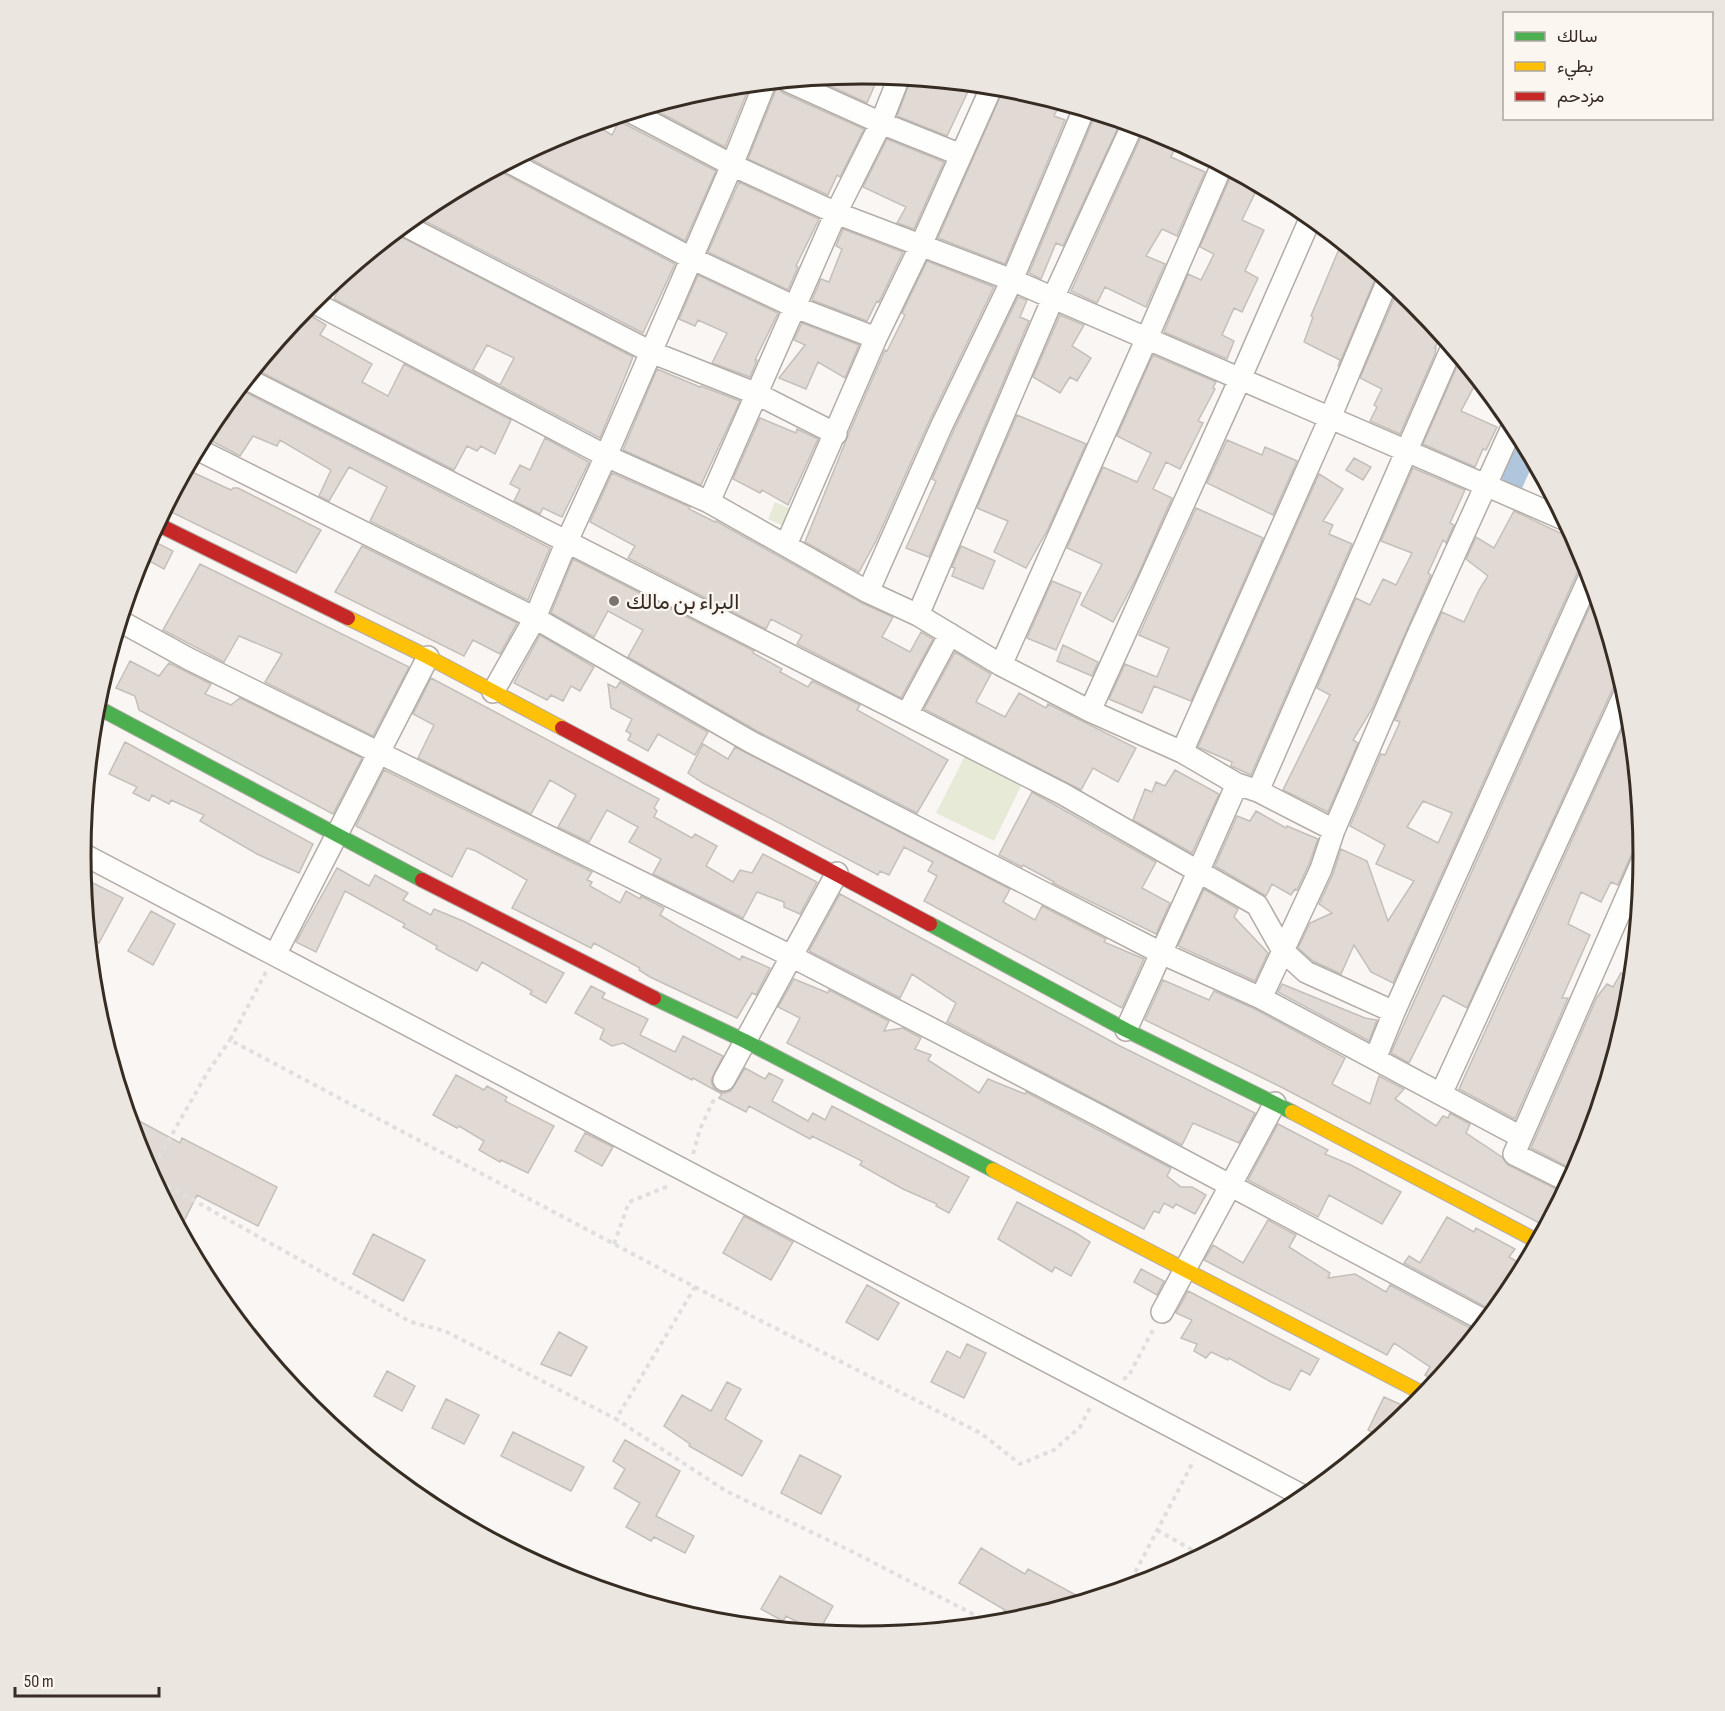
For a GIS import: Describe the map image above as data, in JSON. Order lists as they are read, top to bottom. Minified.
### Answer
{"places":["البراء بن مالك"],"legend":["سالك","بطيء","مزدحم"],"scale_bar":"50 m"}
